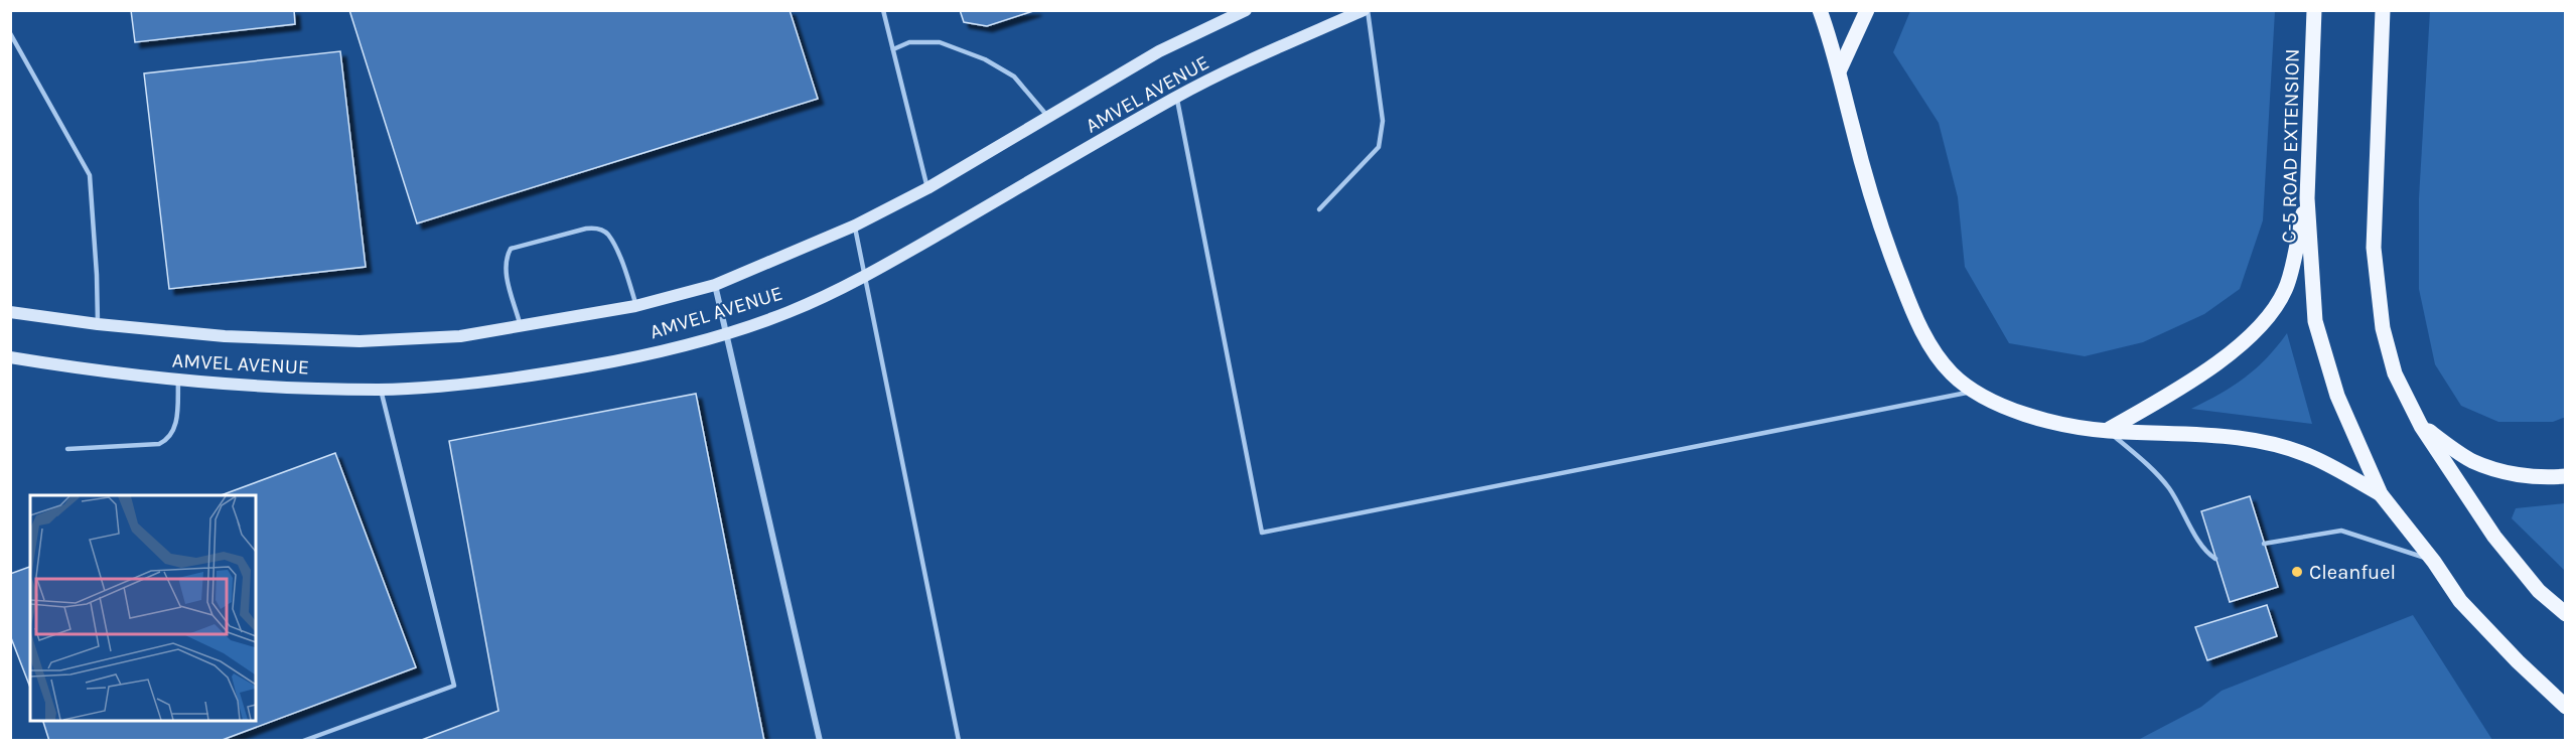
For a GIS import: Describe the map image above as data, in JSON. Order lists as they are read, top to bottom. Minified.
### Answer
{"streets":{"main road":["AMVEL AVENUE","C-5 ROAD EXTENSION"]},"places":["Cleanfuel"]}
